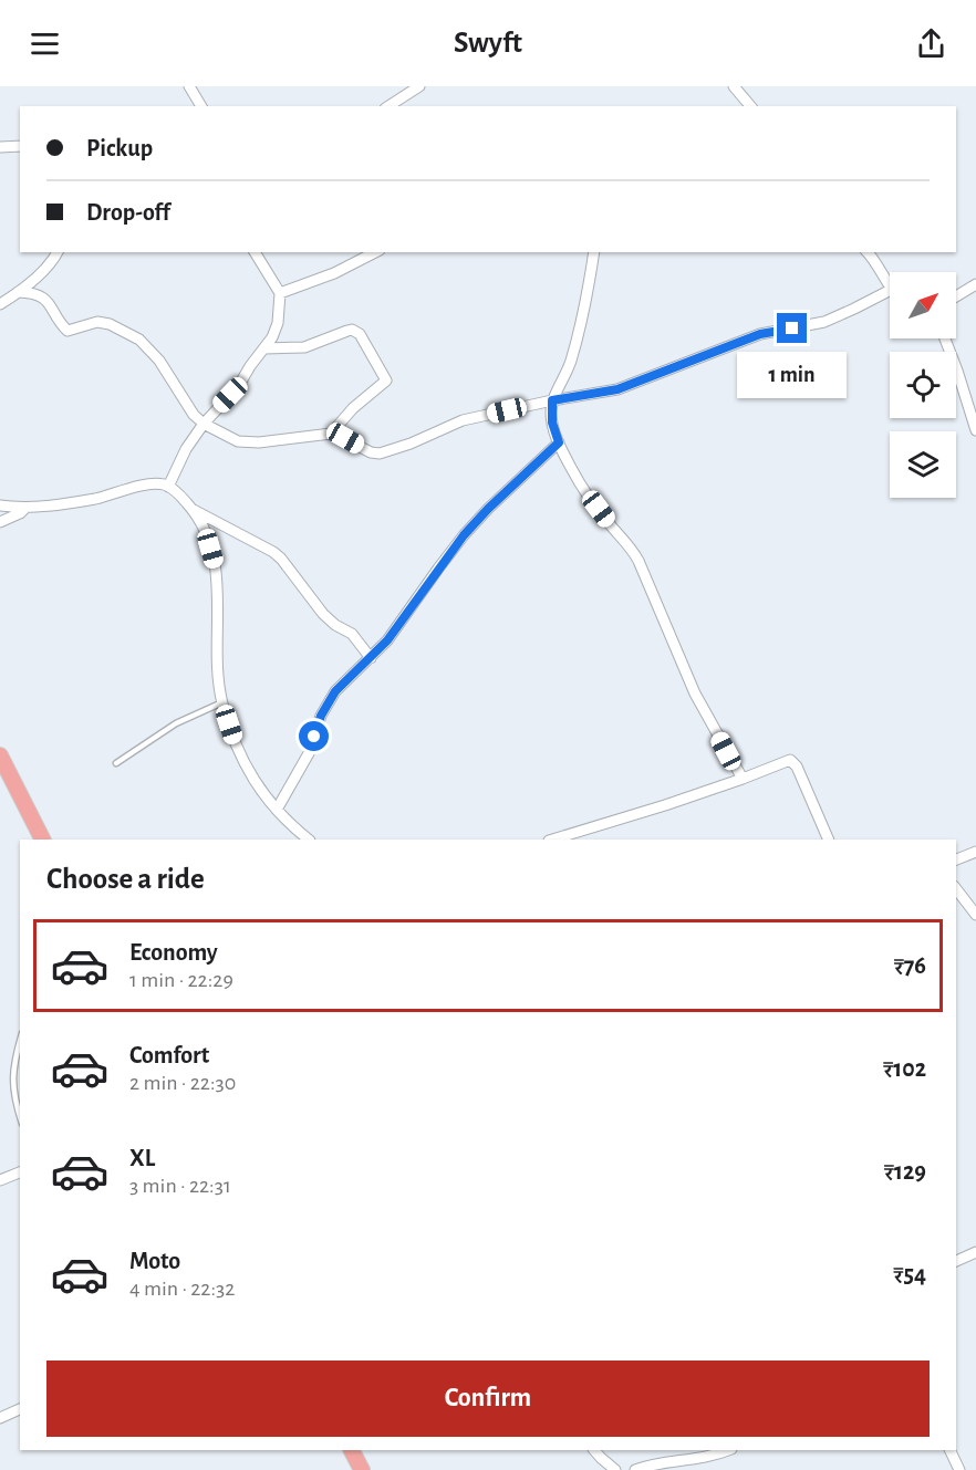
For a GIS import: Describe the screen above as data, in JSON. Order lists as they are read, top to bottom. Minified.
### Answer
{"north":"top right","page":{"header":"Swyft","banner":["Pickup","Drop-off"],"bubble":"1 min","heading":"Choose a ride","list":[{"name":"Economy","note":"1 min · 22:29","value":"₹76"},{"name":"Comfort","note":"2 min · 22:30","value":"₹102"},{"name":"XL","note":"3 min · 22:31","value":"₹129"},{"name":"Moto","note":"4 min · 22:32","value":"₹54"}],"buttons":"Confirm"}}
